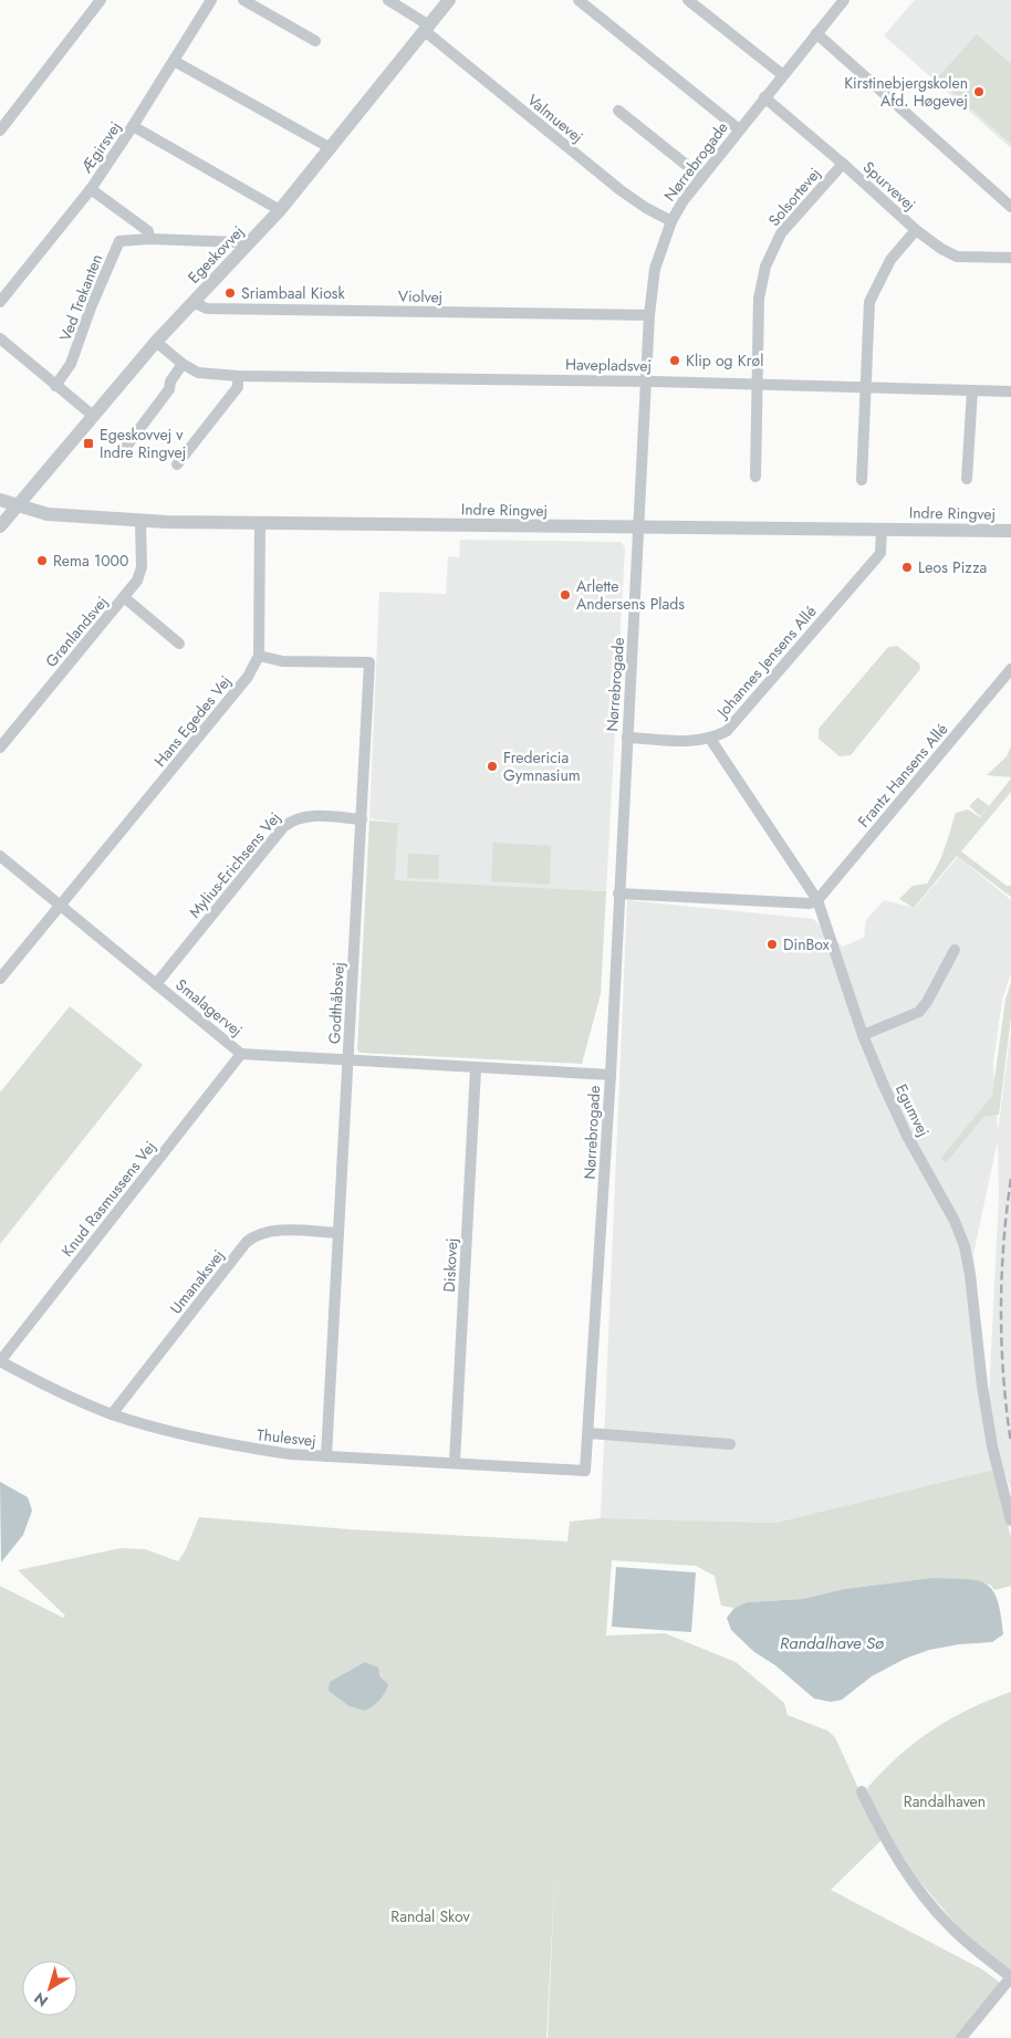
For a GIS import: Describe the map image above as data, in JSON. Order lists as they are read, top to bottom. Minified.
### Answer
{"streets":{"street":["Valmuevej","Ægirsvej","Nørrebrogade","Spurvevej","Solsortevej","Egeskovvej","Violvej","Ved Trekanten","Havepladsvej","Indre Ringvej","Grønlandsvej","Johannes Jensens Allé","Hans Egedes Vej","Frantz Hansens Allé","Mylius-Erichsens Vej","Godthåbsvej","Smalagervej","Egumvej","Knud Rasmussens Vej","Diskovej","Umanaksvej","Thulesvej"]},"crossings":[["Valmuevej","Nørrebrogade"],["Valmuevej","Egeskovvej"],["Nørrebrogade","Spurvevej"],["Nørrebrogade","Violvej"],["Nørrebrogade","Havepladsvej"],["Nørrebrogade","Indre Ringvej"],["Nørrebrogade","Johannes Jensens Allé"],["Nørrebrogade","Smalagervej"],["Nørrebrogade","Thulesvej"],["Spurvevej","Solsortevej"],["Solsortevej","Havepladsvej"],["Egeskovvej","Violvej"],["Egeskovvej","Ved Trekanten"],["Egeskovvej","Havepladsvej"],["Egeskovvej","Indre Ringvej"],["Indre Ringvej","Grønlandsvej"],["Indre Ringvej","Johannes Jensens Allé"],["Indre Ringvej","Hans Egedes Vej"],["Johannes Jensens Allé","Egumvej"],["Hans Egedes Vej","Godthåbsvej"],["Hans Egedes Vej","Smalagervej"],["Frantz Hansens Allé","Egumvej"],["Mylius-Erichsens Vej","Godthåbsvej"],["Mylius-Erichsens Vej","Smalagervej"],["Godthåbsvej","Smalagervej"],["Godthåbsvej","Umanaksvej"],["Godthåbsvej","Thulesvej"],["Smalagervej","Knud Rasmussens Vej"],["Smalagervej","Diskovej"],["Knud Rasmussens Vej","Thulesvej"],["Diskovej","Thulesvej"],["Umanaksvej","Thulesvej"]],"water":["Randalhave Sø"],"parks":["Randalhaven","Randal Skov"],"places":{"other":["Kirstinebjergskolen Afd. Høgevej","Sriambaal Kiosk","Klip og Krøl","Rema 1000","Leos Pizza","Arlette Andersens Plads","Fredericia Gymnasium","DinBox"],"transit":["Egeskovvej v Indre Ringvej"]},"north":"bottom left"}
